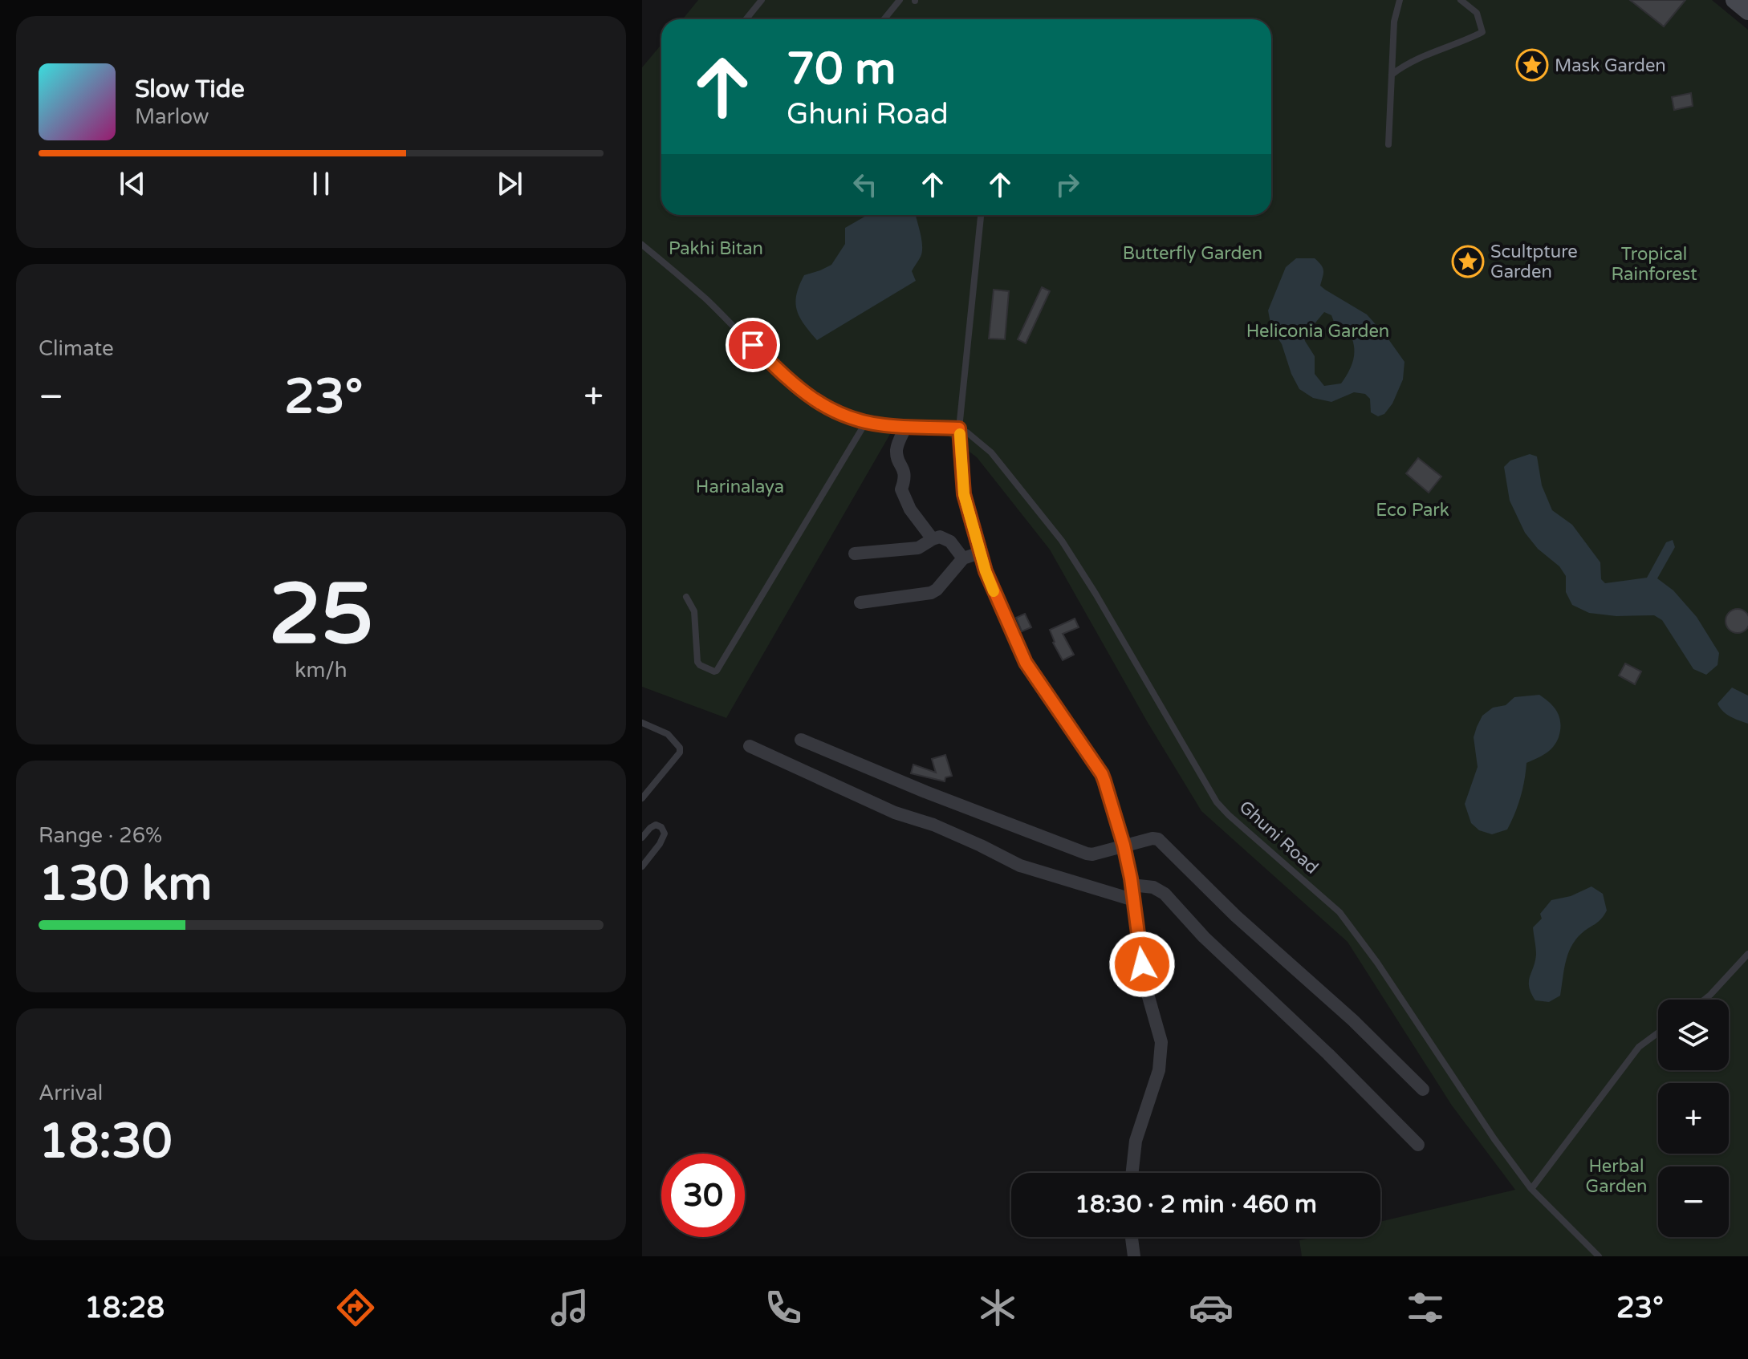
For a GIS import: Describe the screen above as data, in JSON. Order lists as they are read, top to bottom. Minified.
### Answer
{"streets":{"lane":["Ghuni Road"]},"parks":["Pakhi Bitan","Butterfly Garden","Tropical Rainforest","Heliconia Garden","Harinalaya","Eco Park","Herbal Garden"],"places":{"place":["Mask Garden","Scultpture Garden"]},"page":{"turn":["70 m","Ghuni Road"],"song":["Slow Tide","Marlow"],"tile":["Climate",["25","km/h"],["Range · 26%","130 km"],["Arrival","18:30"]],"heat":["−","23°","+"],"map_buttons":["+","−"],"limit":"30","trip":"18:30 · 2 min · 460 m","tabs":["18:28","23°"]}}
